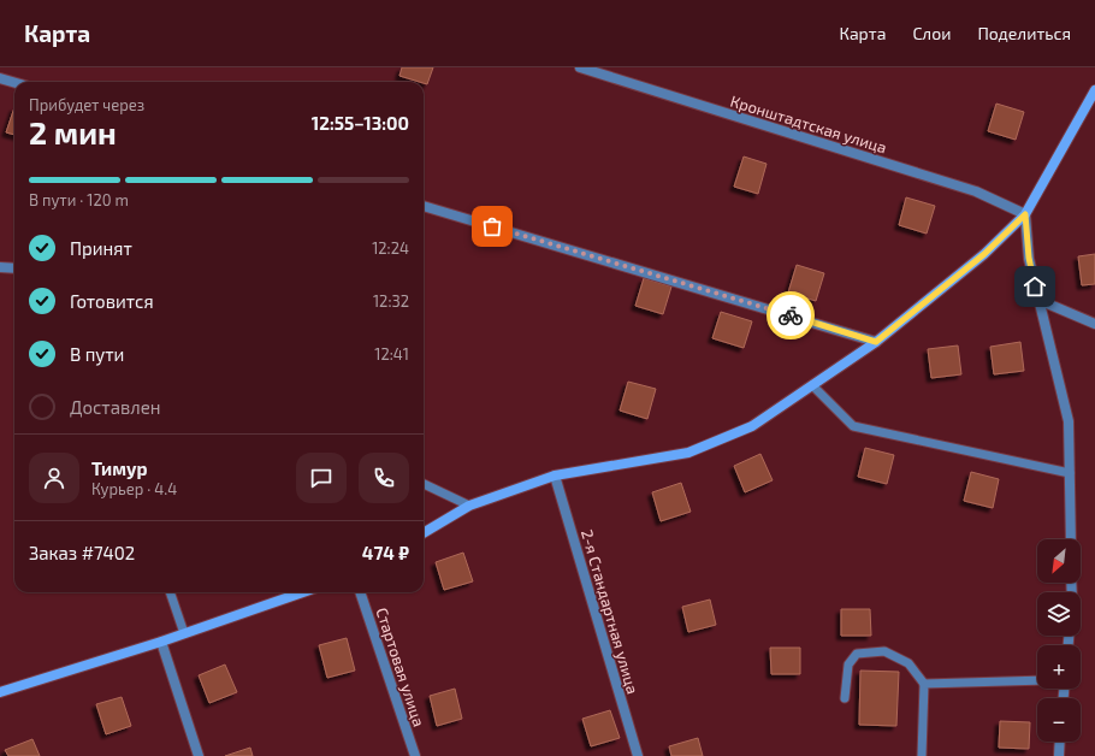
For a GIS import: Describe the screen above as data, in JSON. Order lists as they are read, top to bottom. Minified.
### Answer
{"streets":{"street":["Кронштадтская улица","2-я Стандартная улица","Стартовая улица"]},"north":"bottom left","page":{"header":"Карта","nav":["Карта","Слои","Поделиться"],"heading":["2 мин","Прибудет через","12:55–13:00"],"panel":["Тимур","Курьер · 4.4","Заказ #7402","474 ₽"],"bar":"В пути · 120 m","list":[["Принят","12:24"],["Готовится","12:32"],["В пути","12:41"],"Доставлен"],"map_buttons":["+","−"]}}
